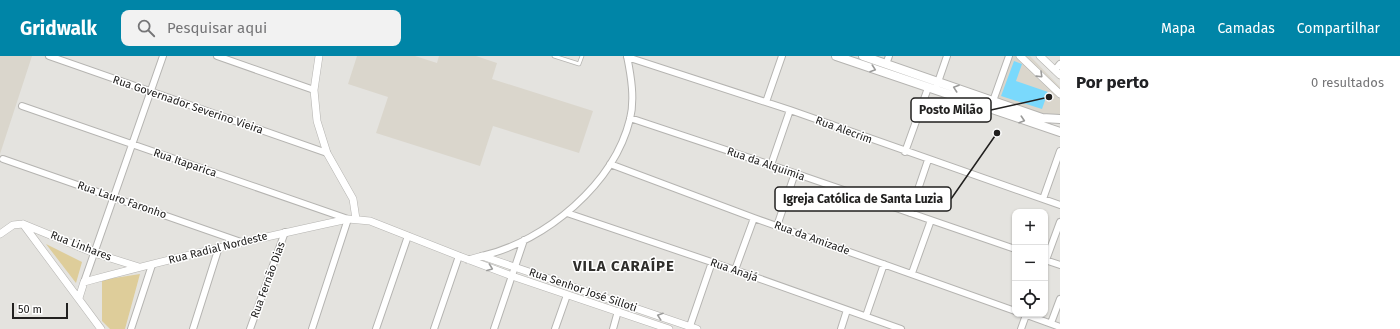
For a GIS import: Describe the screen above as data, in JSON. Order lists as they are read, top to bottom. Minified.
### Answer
{"streets":{"street":["Rua Governador Severino Vieira","Rua Alecrim","Rua Itaparica","Rua da Alquimia","Rua Lauro Faronho","Rua da Amizade","Rua Linhares","Rua Radial Nordeste","Rua Anajá","Rua Fernão Dias","Rua Senhor José Silloti"]},"crossings":[["Rua Itaparica","Rua Radial Nordeste"],["Rua Lauro Faronho","Rua Radial Nordeste"],["Rua Linhares","Rua Radial Nordeste"],["Rua Radial Nordeste","Rua Fernão Dias"],["Rua Radial Nordeste","Rua Senhor José Silloti"]],"districts":["VILA CARAÍPE"],"places":["Posto Milão","Igreja Católica de Santa Luzia"],"scale_bar":"50 m","page":{"header":"Gridwalk","search":"Pesquisar aqui","nav":["Mapa","Camadas","Compartilhar"],"heading":["Por perto","0 resultados"],"map_buttons":["+","−"],"scale":"50 m"}}
